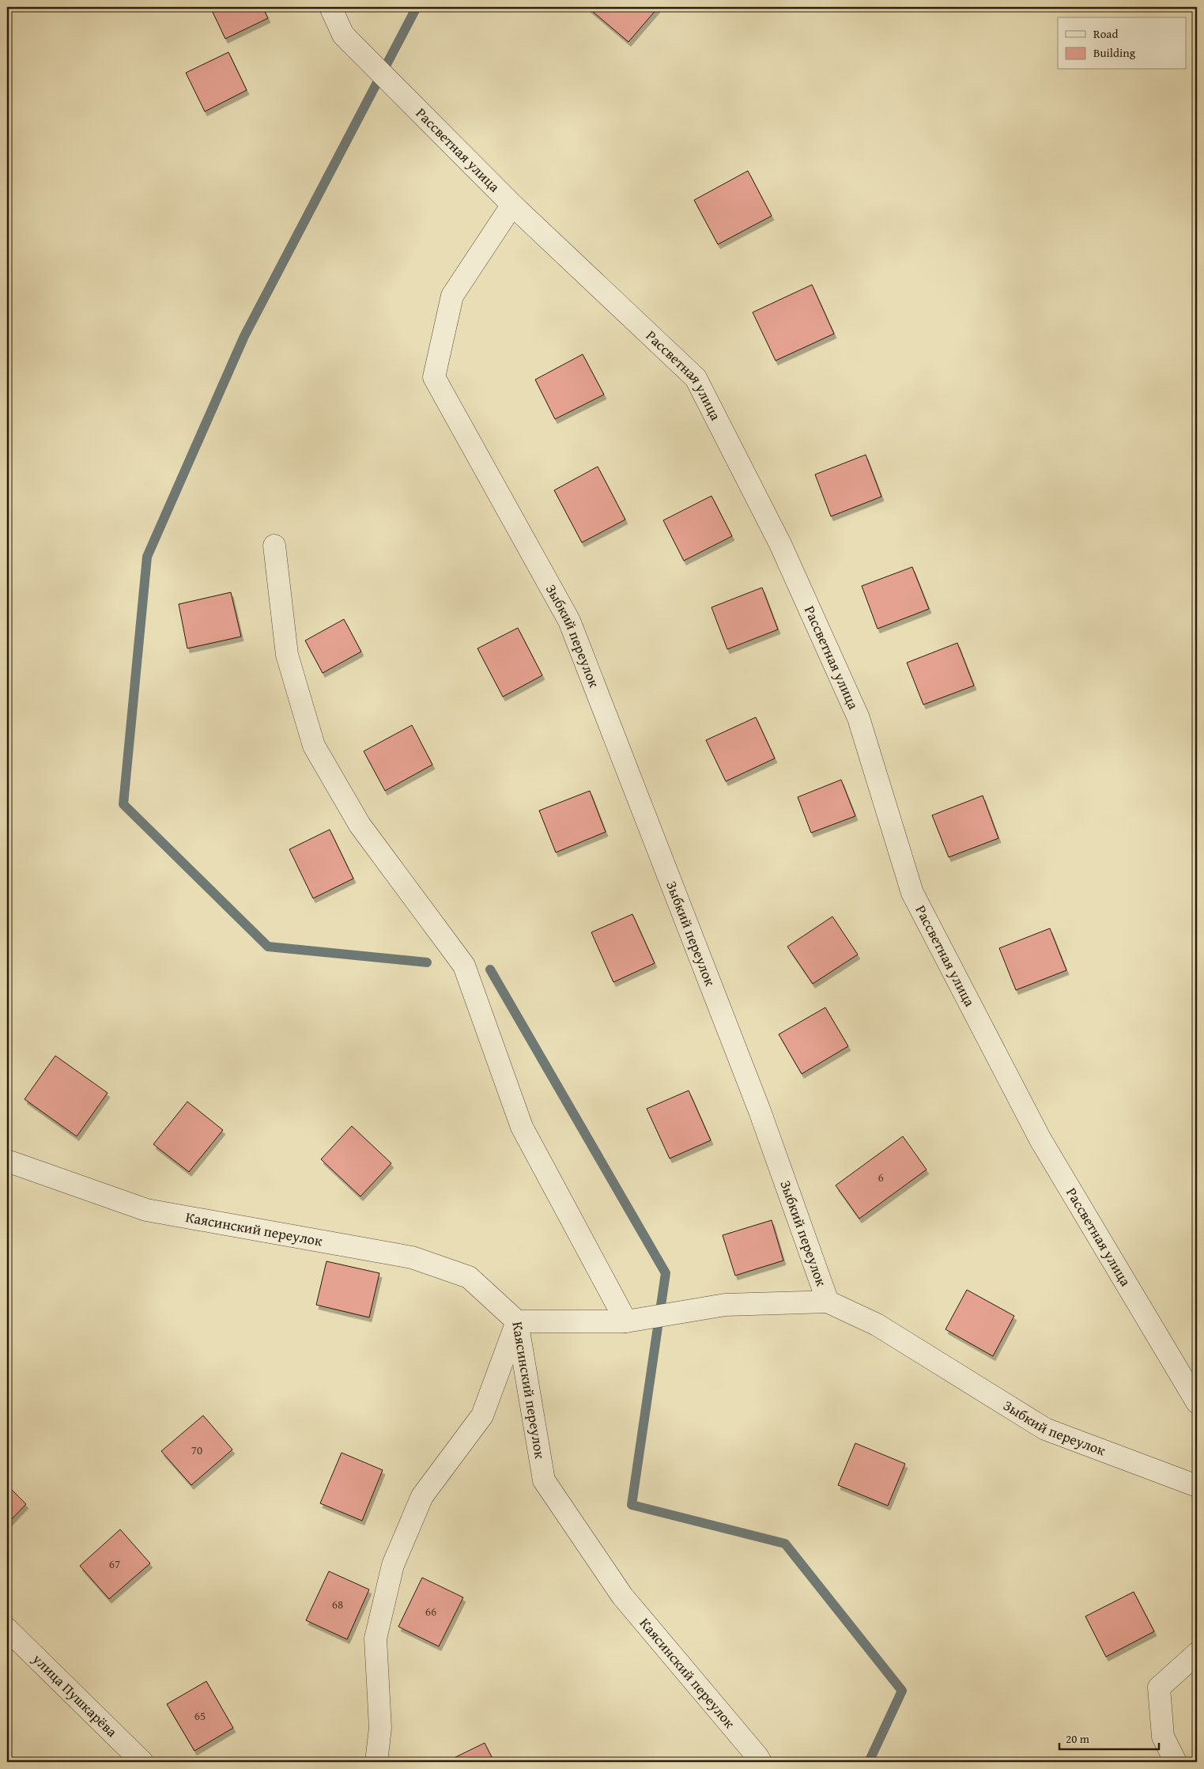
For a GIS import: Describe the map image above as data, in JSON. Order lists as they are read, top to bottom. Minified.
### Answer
{"streets":{"street":["Рассветная улица","Зыбкий переулок","Каясинский переулок","улица Пушкарёва"]},"crossings":[["Рассветная улица","Зыбкий переулок"]],"house_numbers":["6","70","67","68","66","65"],"legend":["Road","Building"],"scale_bar":"20 m"}
